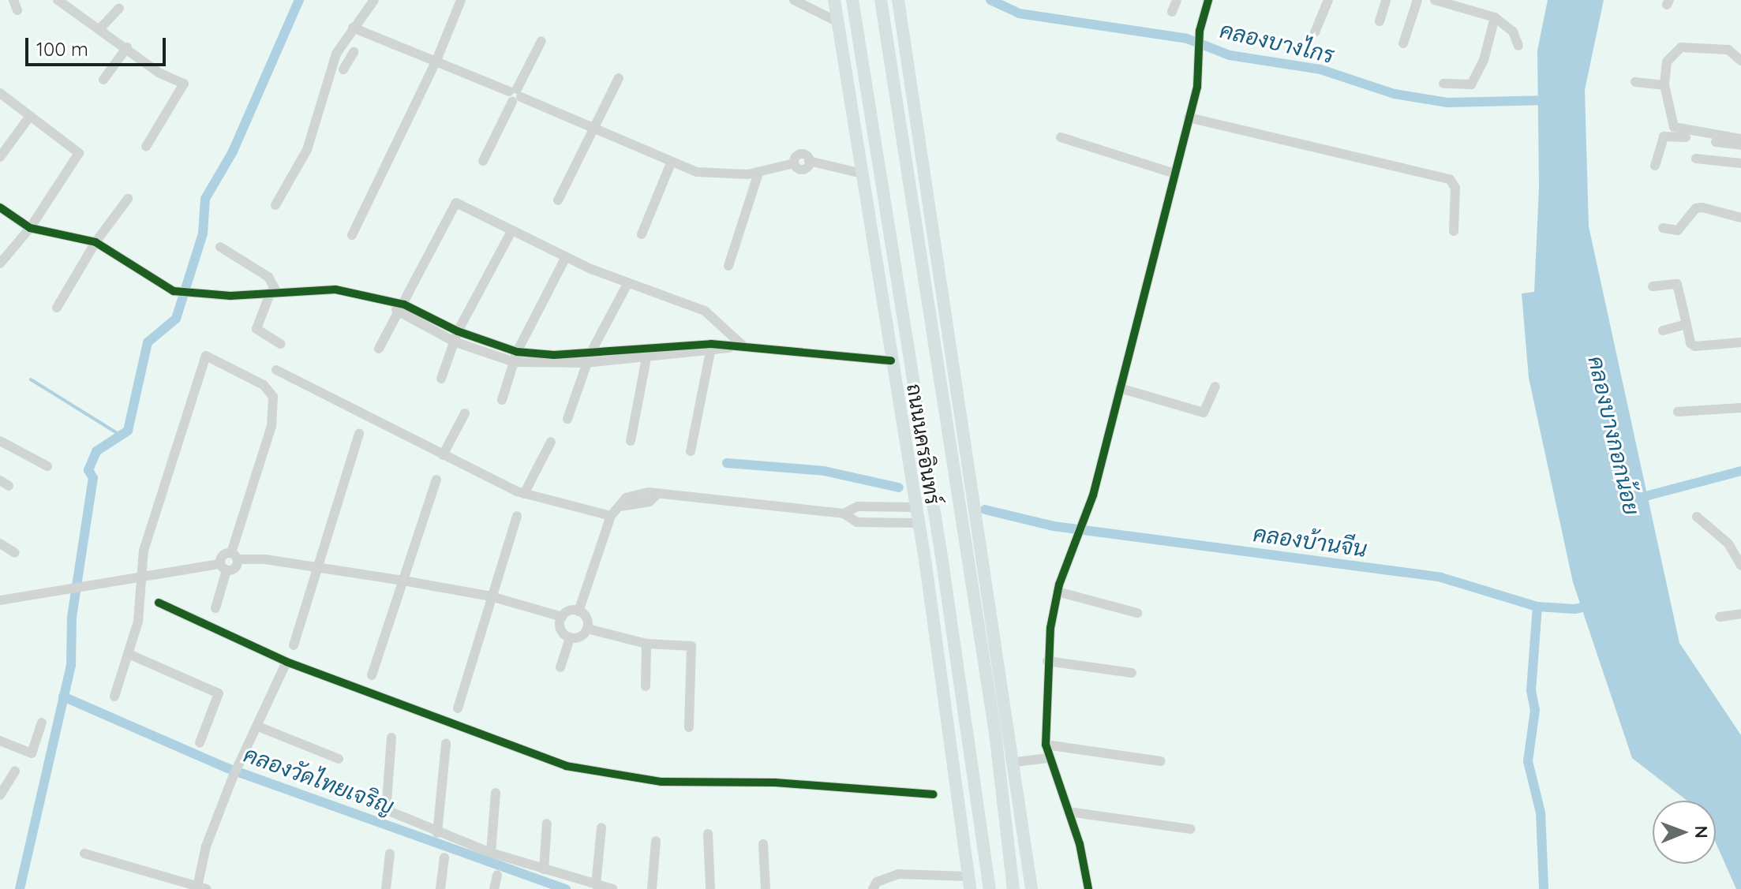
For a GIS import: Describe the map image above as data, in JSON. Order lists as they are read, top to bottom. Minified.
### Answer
{"streets":{"main road":["ถนนนครอินทร์"]},"water":["คลองบางไกร","คลองบางกอกน้อย","คลองบ้านจีน","คลองวัดไทยเจริญ"],"scale_bar":"100 m","north":"right"}
